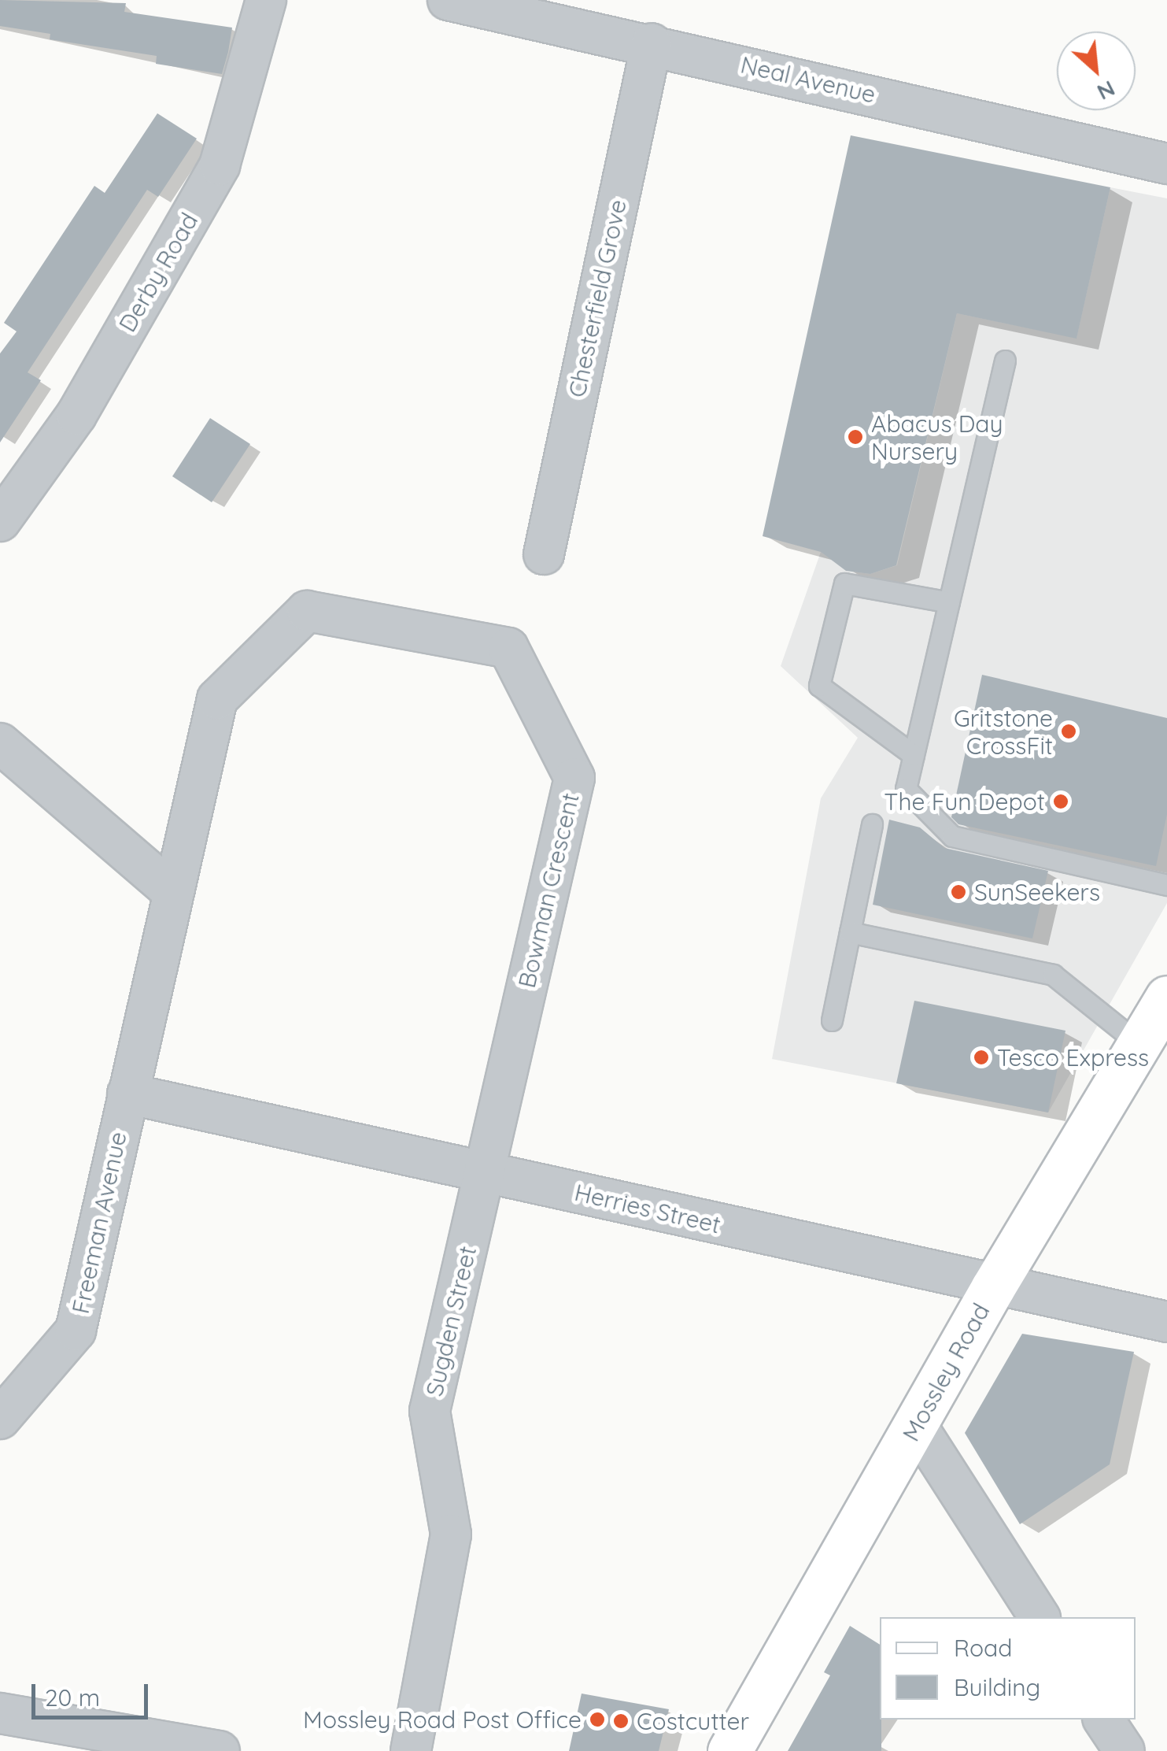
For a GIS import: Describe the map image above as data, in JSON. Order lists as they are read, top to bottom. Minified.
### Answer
{"streets":{"main road":["Mossley Road"],"street":["Neal Avenue","Derby Road","Chesterfield Grove","Bowman Crescent","Herries Street","Freeman Avenue","Sugden Street"]},"crossings":[["Neal Avenue","Chesterfield Grove"],["Bowman Crescent","Herries Street"],["Bowman Crescent","Freeman Avenue"],["Bowman Crescent","Sugden Street"],["Herries Street","Freeman Avenue"],["Herries Street","Sugden Street"],["Herries Street","Mossley Road"]],"places":["Abacus Day Nursery","Gritstone CrossFit","The Fun Depot","SunSeekers","Tesco Express","Mossley Road Post Office","Costcutter"],"legend":["Road","Building"],"scale_bar":"20 m","north":"bottom right"}
